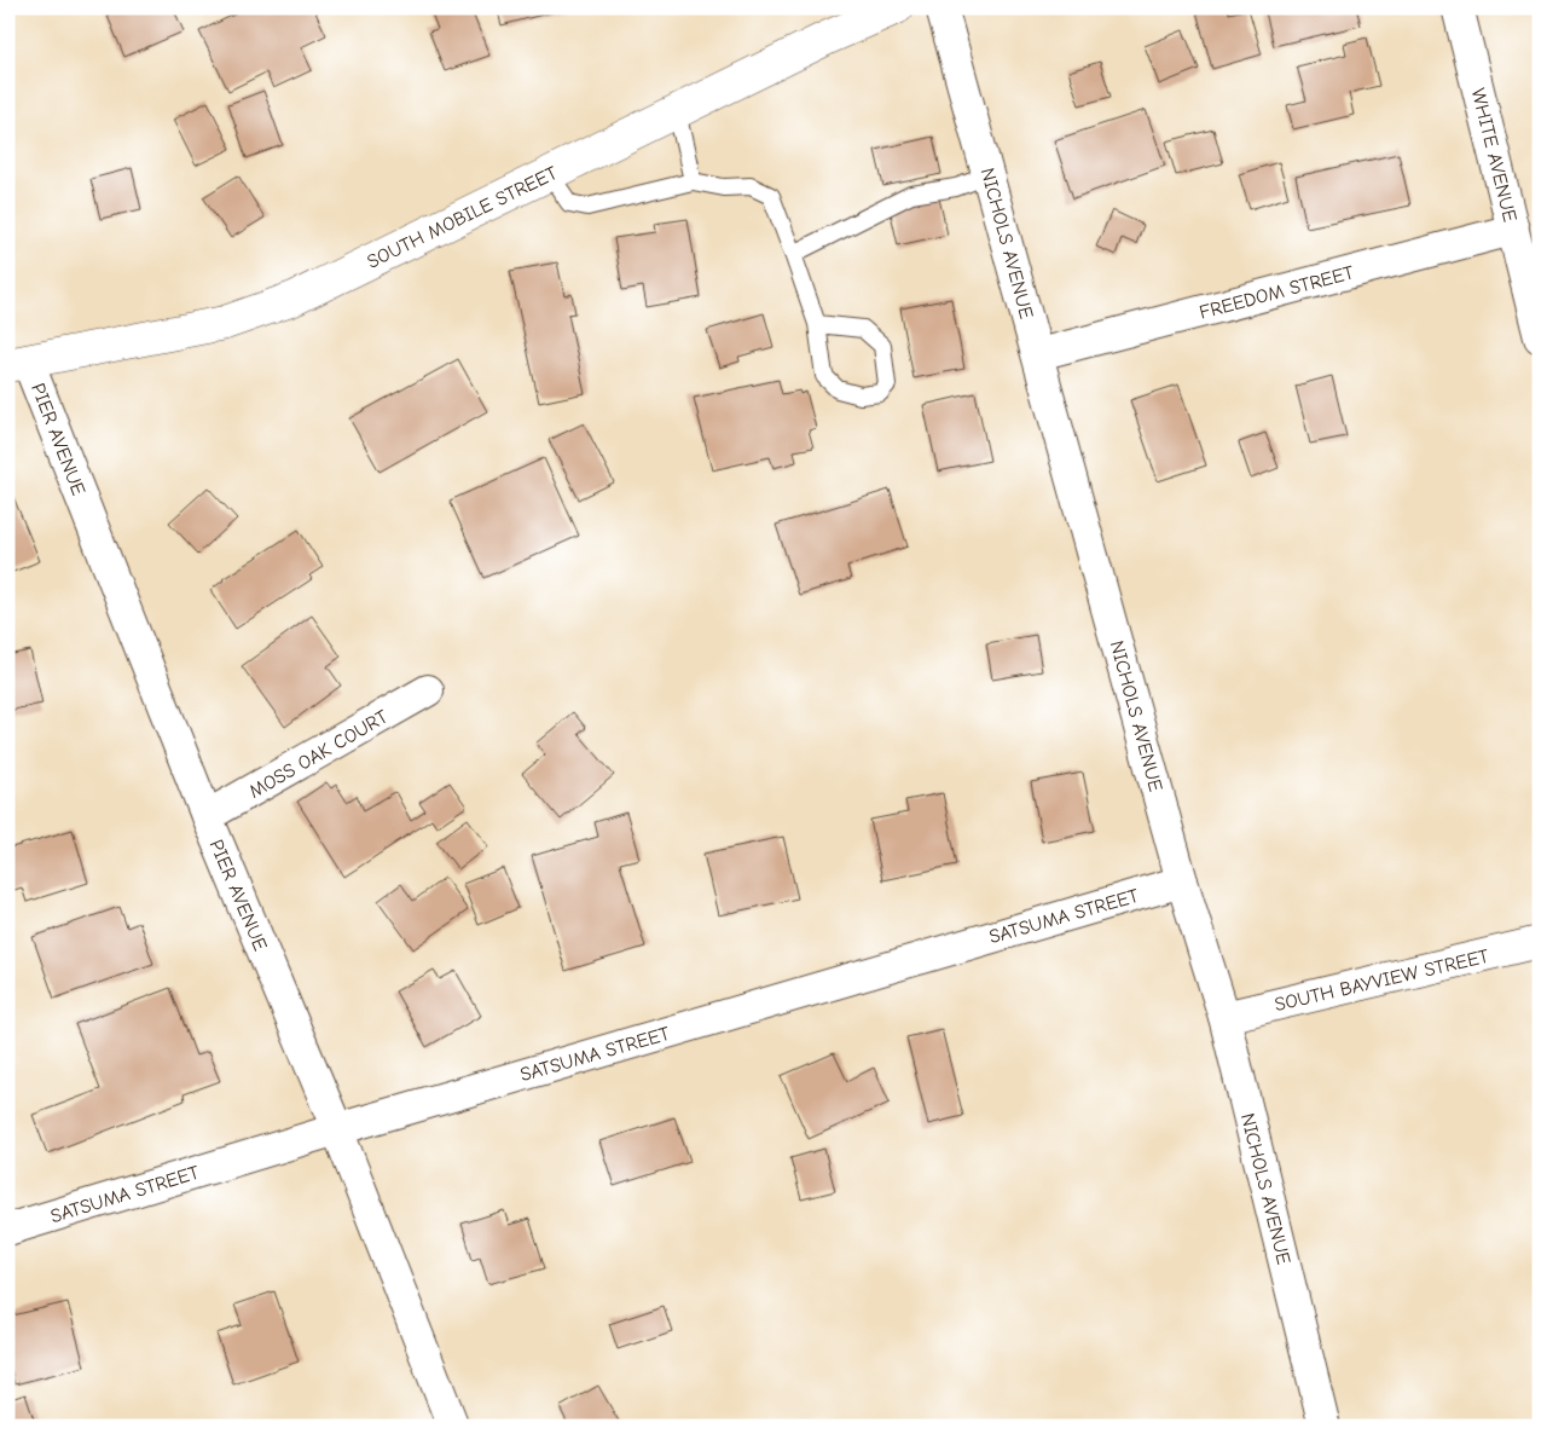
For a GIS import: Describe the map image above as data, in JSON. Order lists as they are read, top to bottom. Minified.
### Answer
{"streets":{"main road":["SOUTH MOBILE STREET"],"street":["WHITE AVENUE","NICHOLS AVENUE","FREEDOM STREET","PIER AVENUE","MOSS OAK COURT","SATSUMA STREET","SOUTH BAYVIEW STREET"]},"crossings":[["WHITE AVENUE","FREEDOM STREET"],["SOUTH MOBILE STREET","PIER AVENUE"],["NICHOLS AVENUE","FREEDOM STREET"],["NICHOLS AVENUE","SATSUMA STREET"],["NICHOLS AVENUE","SOUTH BAYVIEW STREET"],["PIER AVENUE","MOSS OAK COURT"],["PIER AVENUE","SATSUMA STREET"]]}
